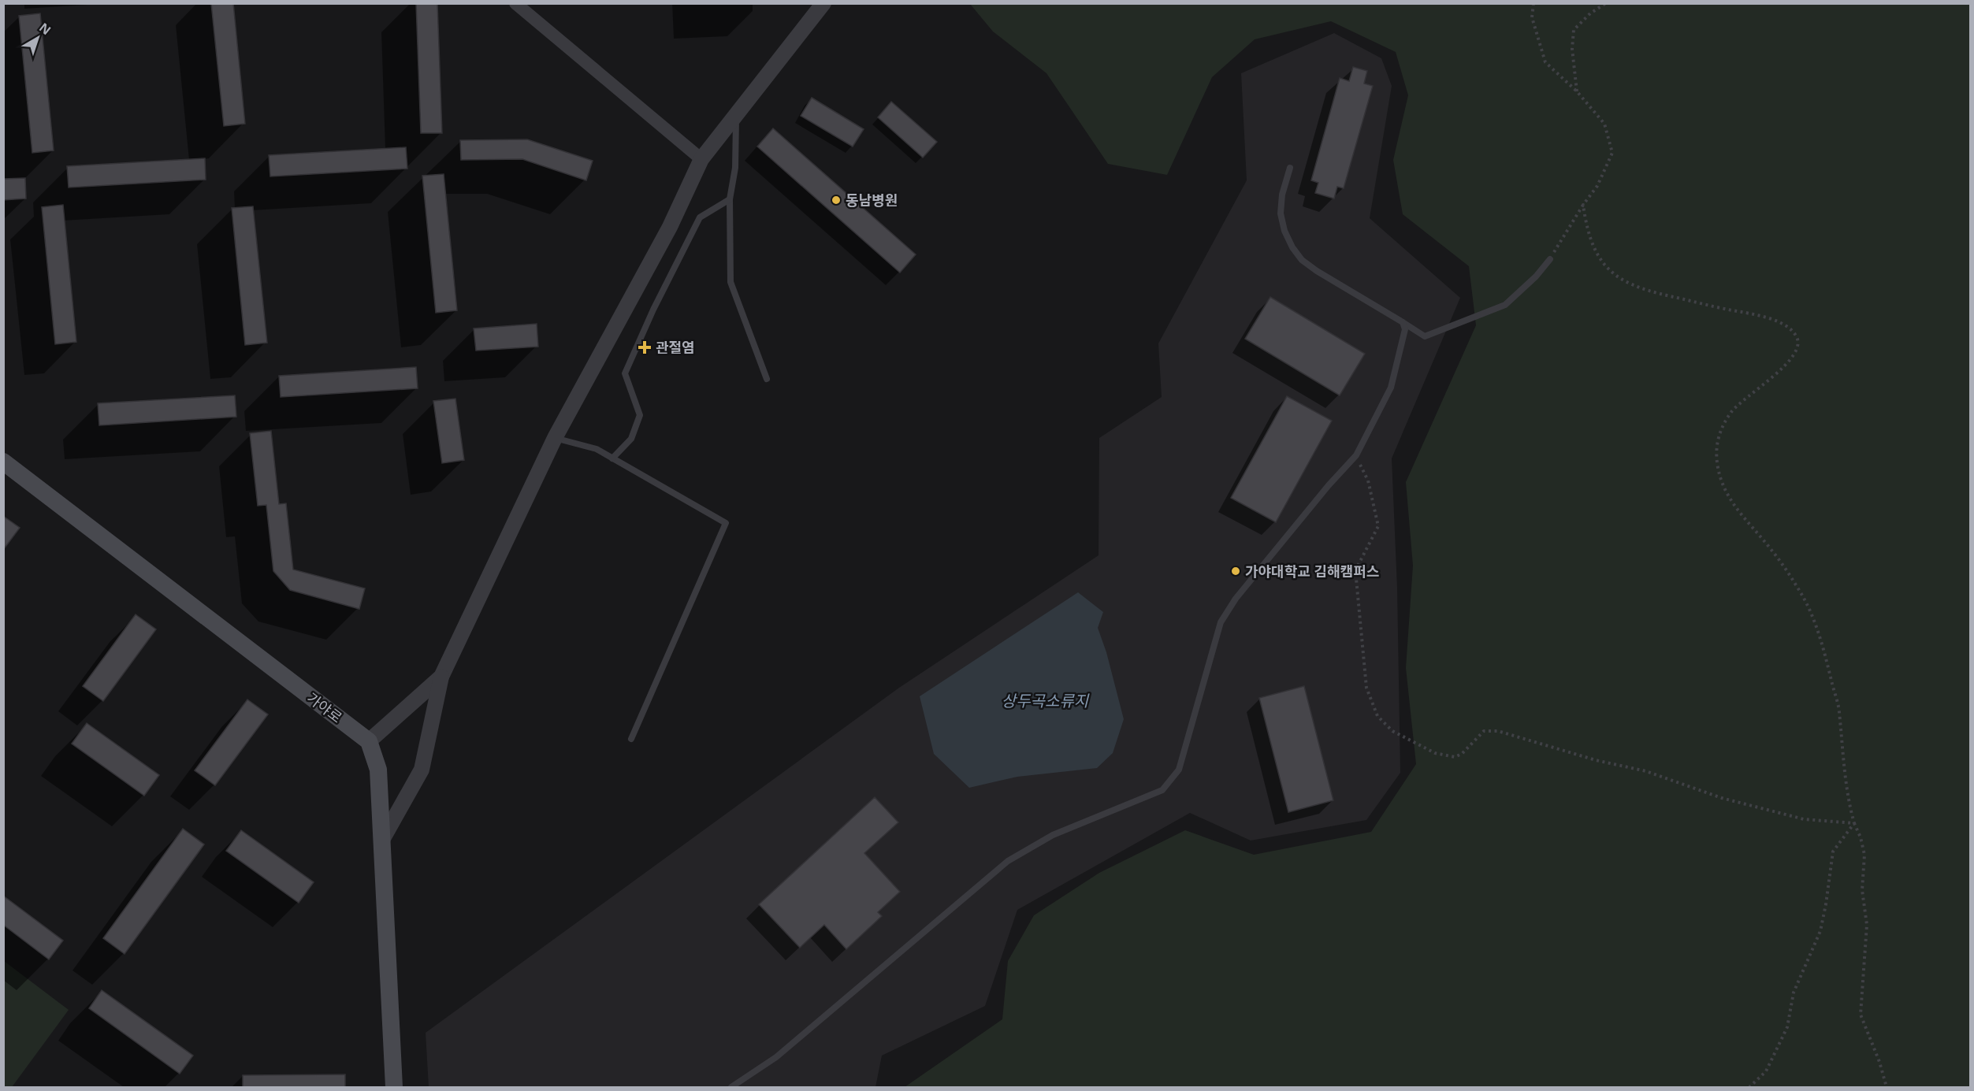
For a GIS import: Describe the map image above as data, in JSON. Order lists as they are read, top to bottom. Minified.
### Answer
{"streets":{"main road":["가야로"]},"water":["상두곡소류지"],"places":{"other":["동남병원","가야대학교 김해캠퍼스"],"health":["관절염"]},"north":"top right"}
